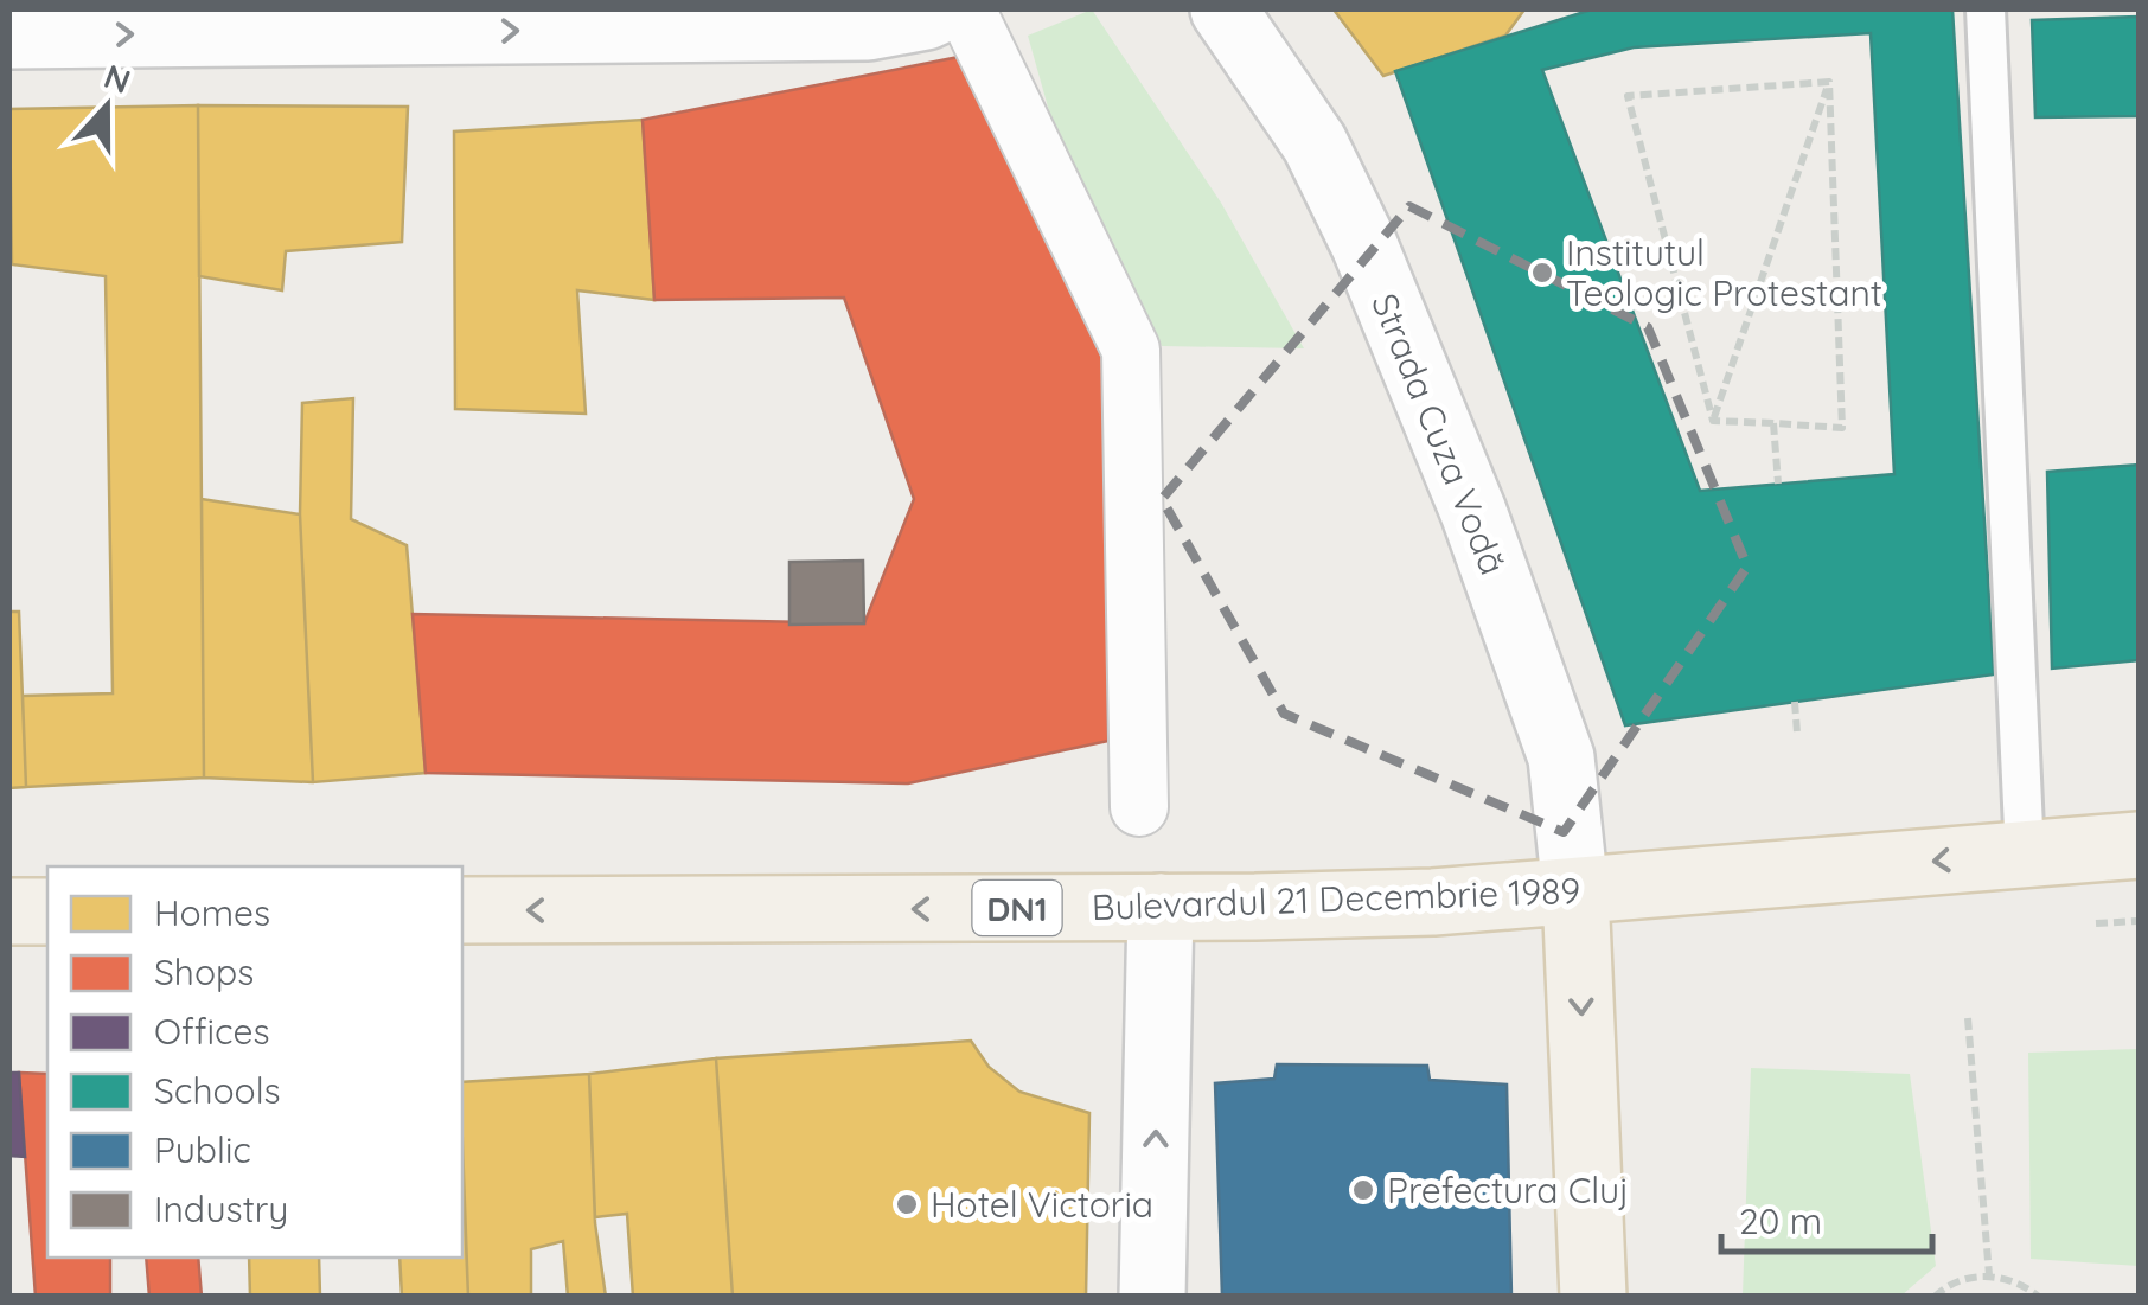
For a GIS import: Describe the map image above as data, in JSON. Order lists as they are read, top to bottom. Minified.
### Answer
{"streets":{"main road":["Bulevardul 21 Decembrie 1989","DN1"],"street":["Strada Cuza Vodă"]},"crossings":[["Strada Cuza Vodă","Bulevardul 21 Decembrie 1989"]],"one_way":["Bulevardul 21 Decembrie 1989"],"places":["Institutul Teologic Protestant","Prefectura Cluj","Hotel Victoria"],"legend":["Homes","Shops","Offices","Schools","Public","Industry"],"scale_bar":"20 m","north":"top"}
